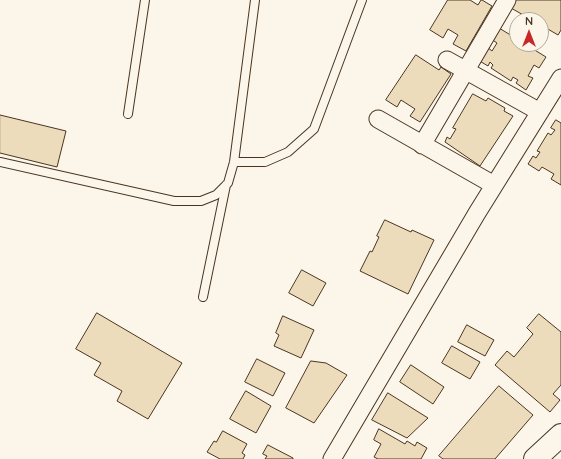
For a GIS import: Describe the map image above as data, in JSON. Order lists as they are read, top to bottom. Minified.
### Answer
{"north":"top"}
